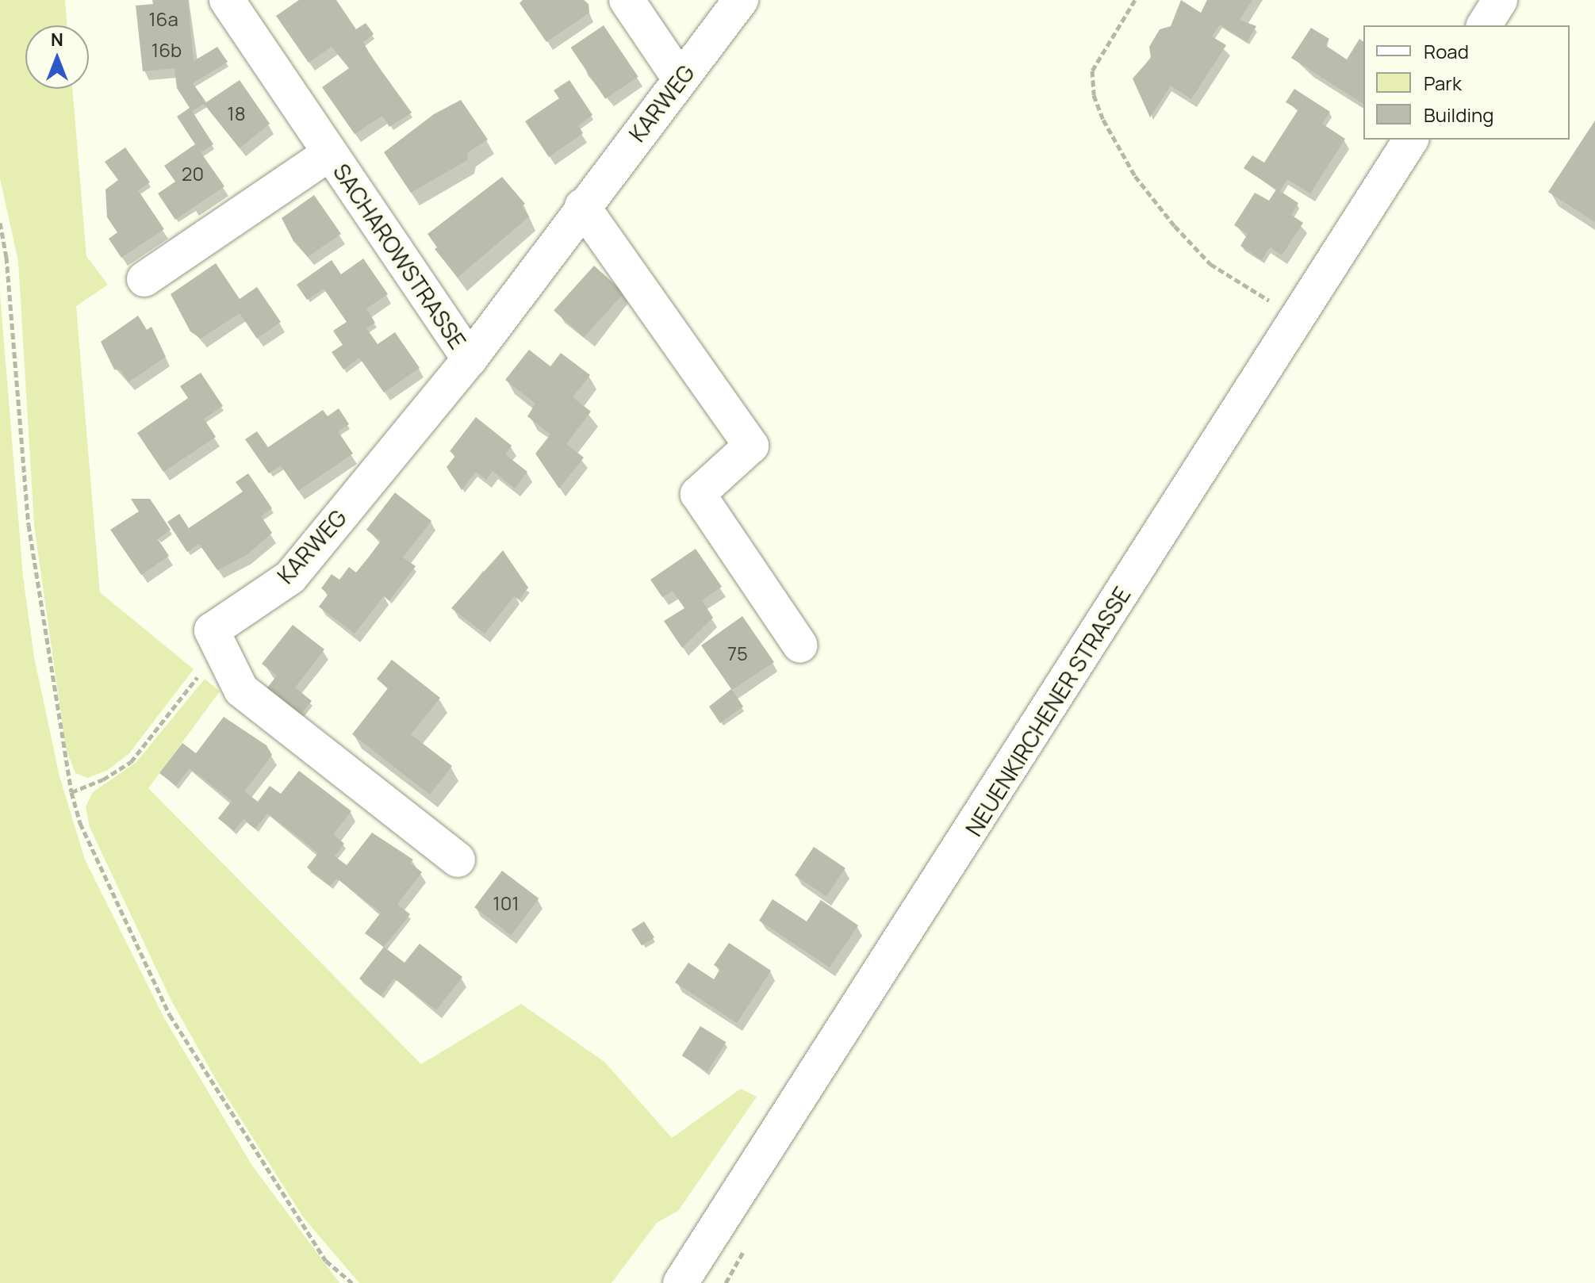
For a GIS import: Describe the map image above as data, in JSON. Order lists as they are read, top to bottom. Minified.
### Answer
{"streets":{"street":["KARWEG","SACHAROWSTRASSE","NEUENKIRCHENER STRASSE"]},"crossings":[["KARWEG","SACHAROWSTRASSE"]],"house_numbers":["16a","16b","18","20","75","101"],"legend":["Road","Park","Building"],"north":"top"}
